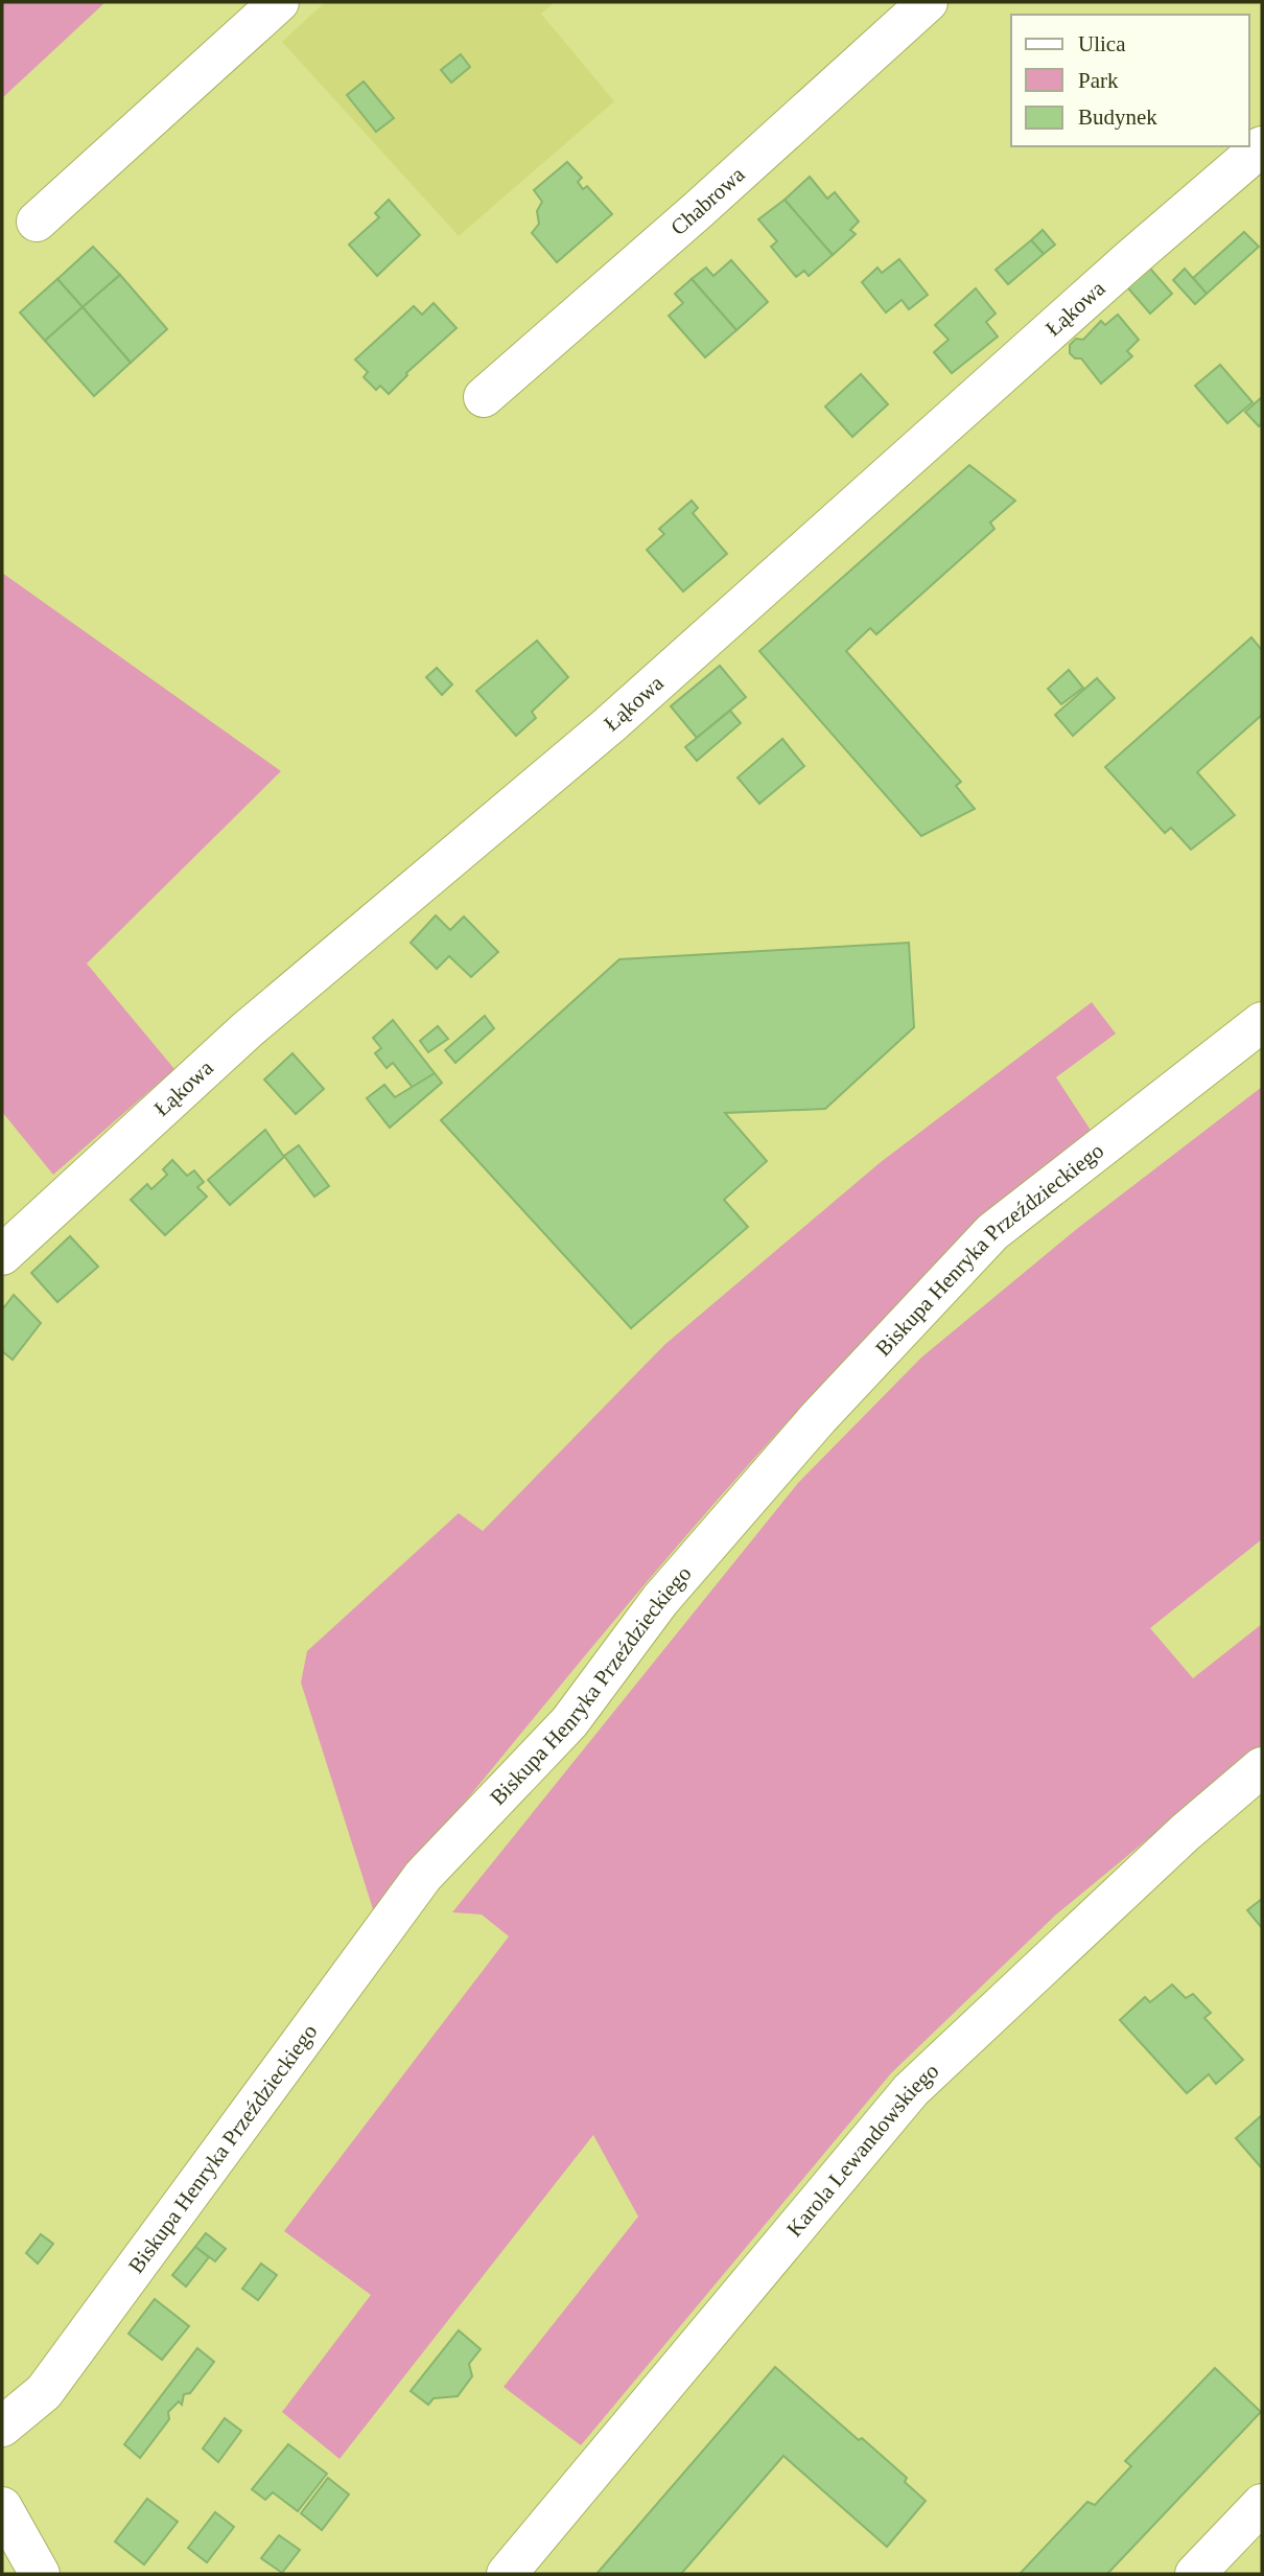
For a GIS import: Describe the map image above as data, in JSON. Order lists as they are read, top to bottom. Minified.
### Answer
{"streets":{"street":["Chabrowa","Łąkowa","Biskupa Henryka Przeździeckiego","Karola Lewandowskiego"]},"legend":["Ulica","Park","Budynek"]}
